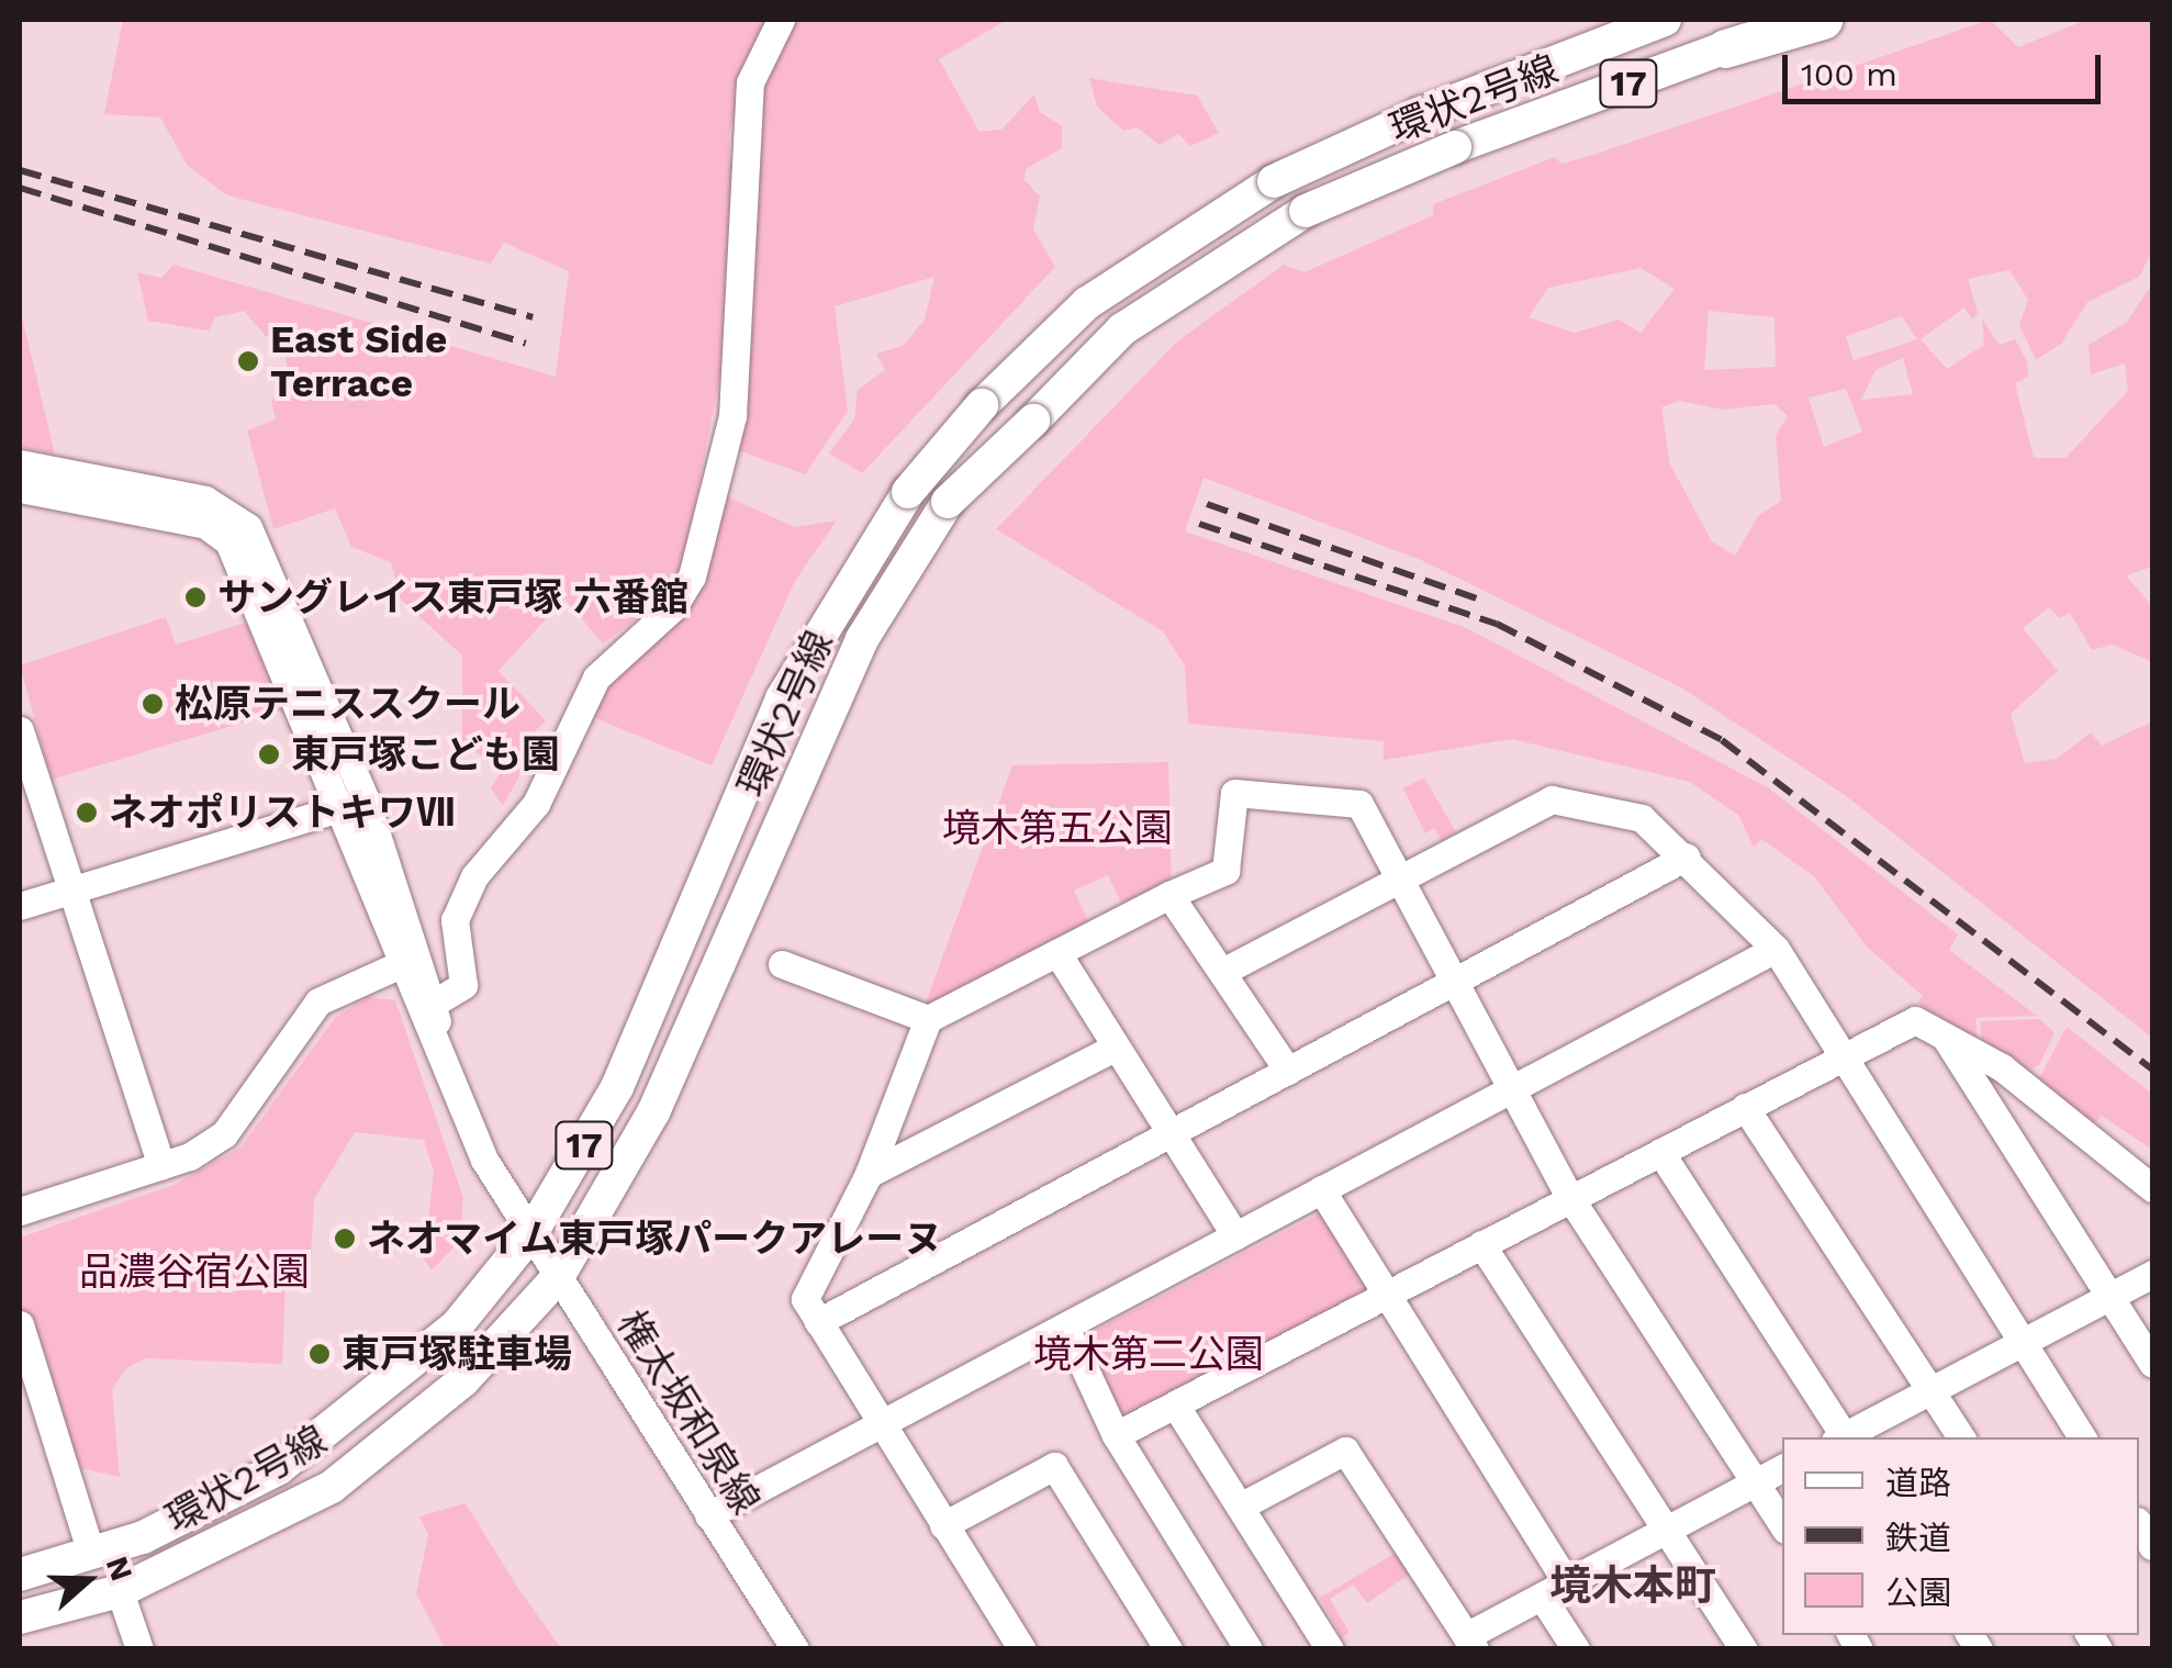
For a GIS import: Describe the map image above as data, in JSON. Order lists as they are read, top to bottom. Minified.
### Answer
{"streets":{"main road":["17","環状2号線"],"street":["権太坂和泉線"]},"crossings":[["環状2号線","権太坂和泉線"]],"districts":["境木本町"],"parks":["境木第五公園","品濃谷宿公園","境木第二公園"],"places":["East Side Terrace","サングレイス東戸塚 六番館","松原テニススクール","東戸塚こども園","ネオポリストキワⅦ","ネオマイム東戸塚パークアレーヌ","東戸塚駐車場"],"legend":["道路","鉄道","公園"],"scale_bar":"100 m","north":"right"}
